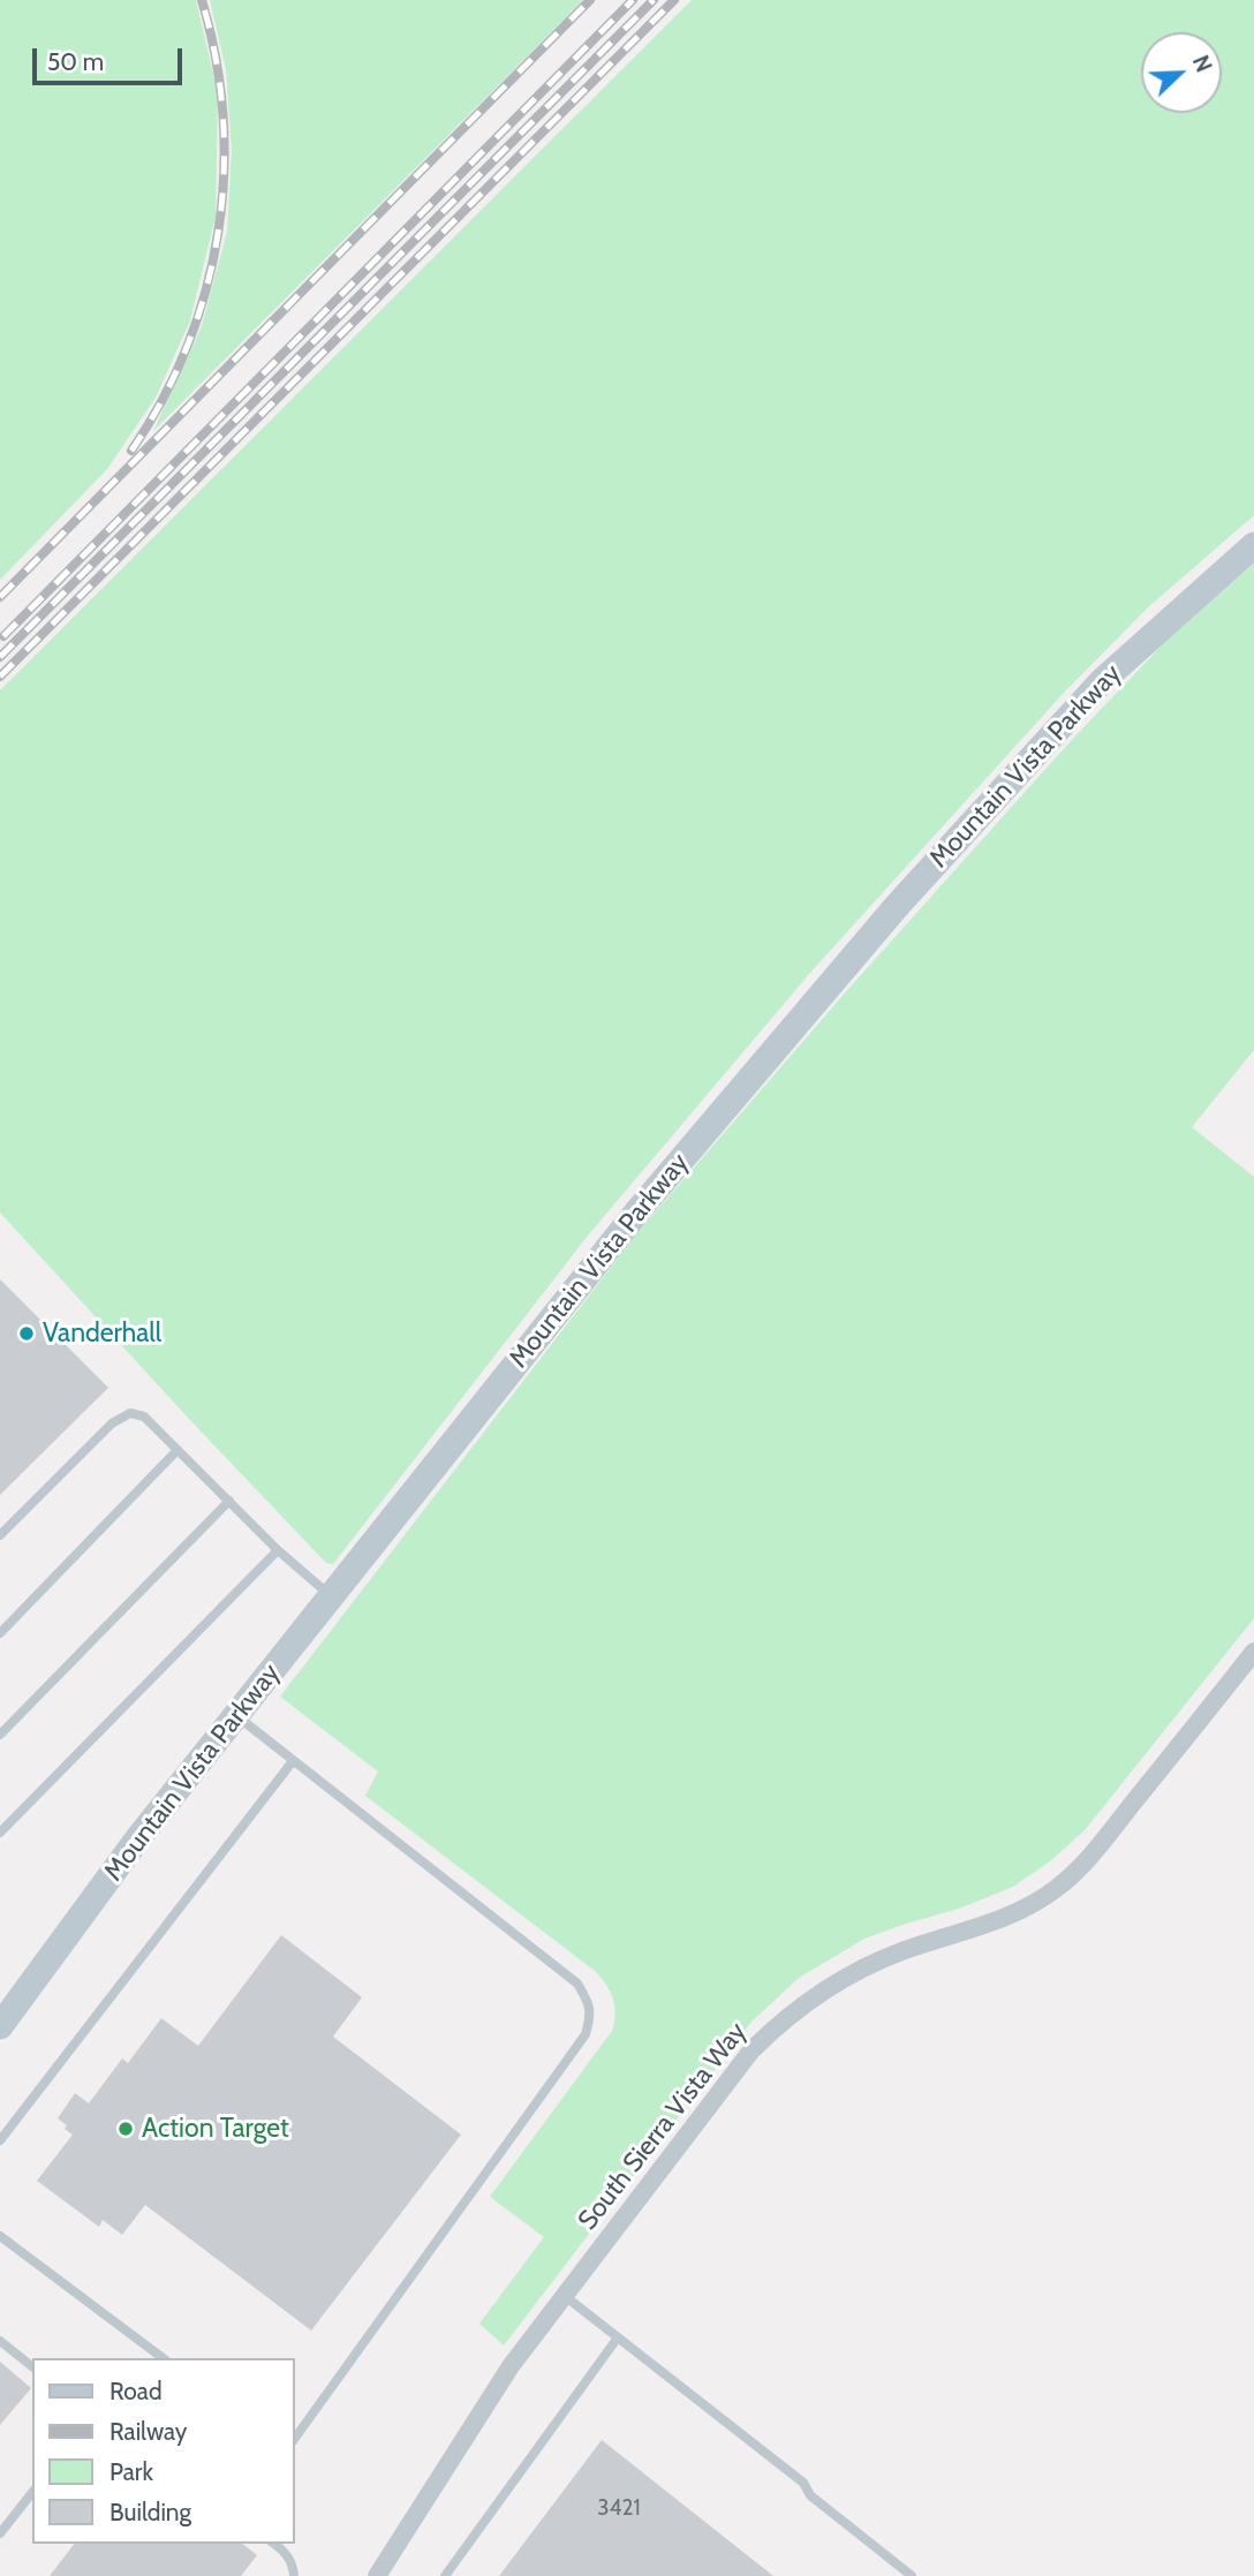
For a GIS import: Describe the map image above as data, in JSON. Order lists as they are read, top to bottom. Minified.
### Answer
{"streets":{"street":["Mountain Vista Parkway","South Sierra Vista Way"]},"places":["Vanderhall","Action Target"],"house_numbers":["3421"],"legend":["Road","Railway","Park","Building"],"scale_bar":"50 m","north":"top right"}
